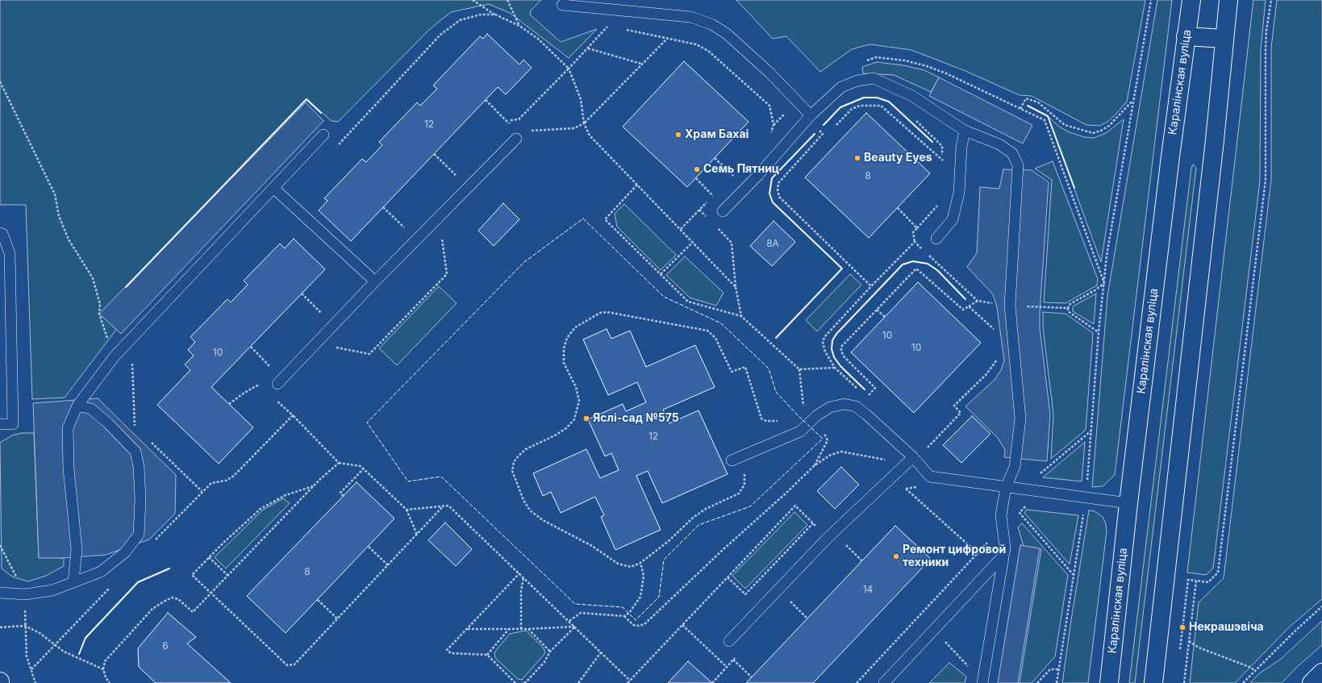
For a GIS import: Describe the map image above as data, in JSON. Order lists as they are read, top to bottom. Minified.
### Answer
{"streets":{"main road":["Каралінская вуліца"]},"places":["Храм Бахаі","Beauty Eyes","Семь Пятниц","Яслі-сад №575","Ремонт цифровой техники","Некрашэвіча"],"house_numbers":["12","8","8А","10","10","10","12","8","14","6"]}
